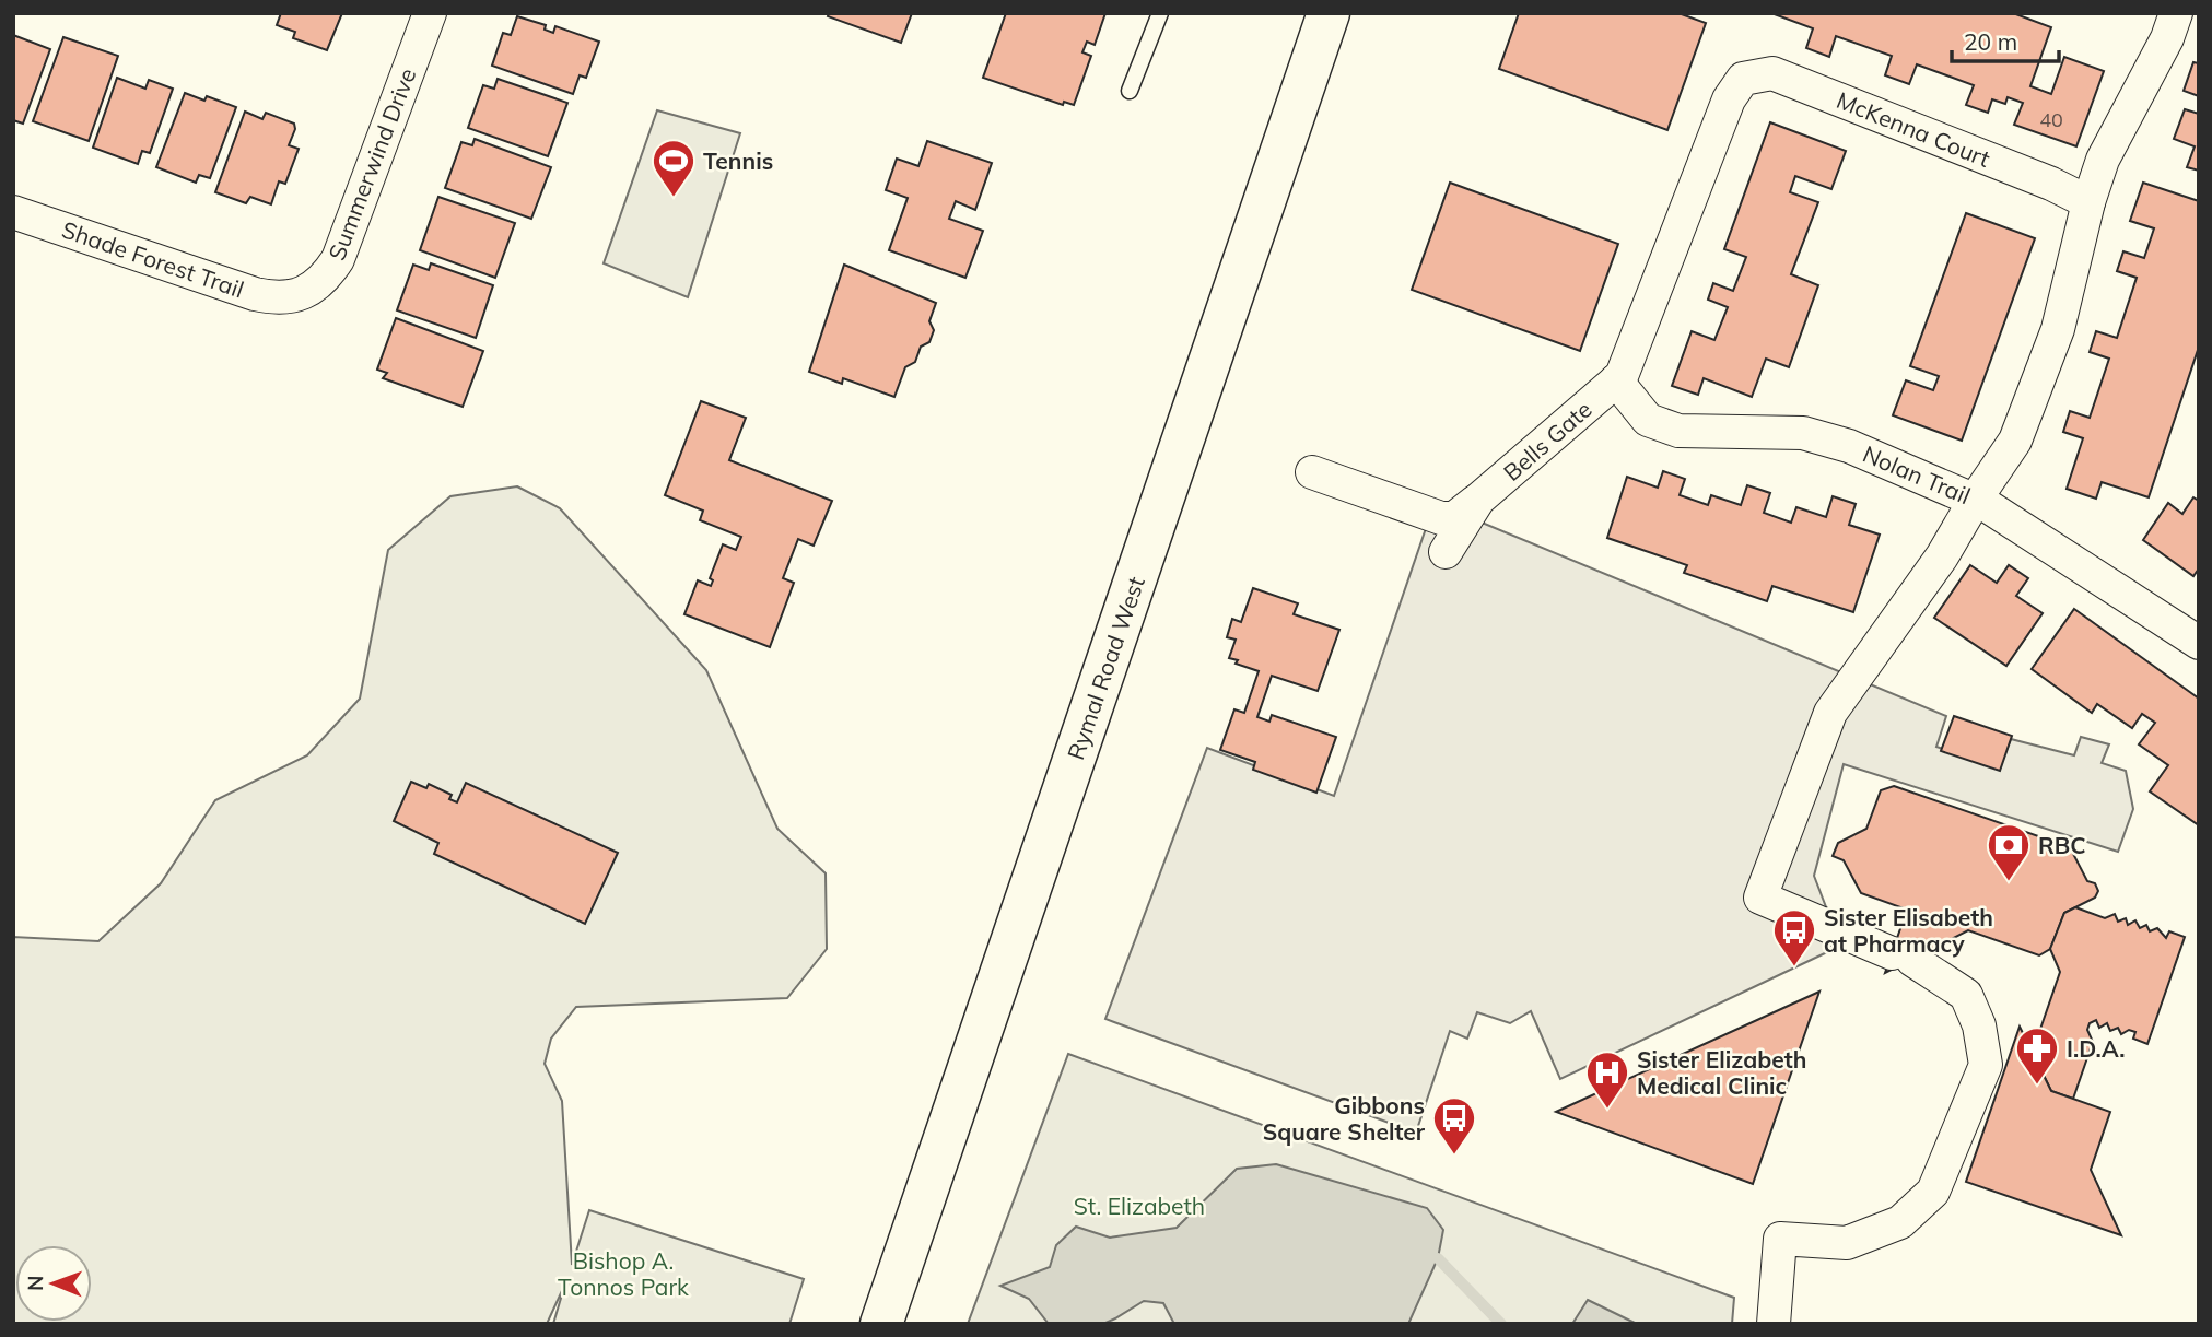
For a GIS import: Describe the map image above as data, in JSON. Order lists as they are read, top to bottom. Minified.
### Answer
{"streets":{"main road":["Rymal Road West"],"street":["McKenna Court","Summerwind Drive","Shade Forest Trail","Bells Gate","Nolan Trail"]},"crossings":[["McKenna Court","Bells Gate"],["McKenna Court","Nolan Trail"],["Summerwind Drive","Shade Forest Trail"],["Bells Gate","Nolan Trail"]],"parks":["St. Elizabeth","Bishop A. Tonnos Park"],"places":{"sports":["Tennis"],"bank":["RBC"],"bus stop":["Sister Elisabeth at Pharmacy","Gibbons Square Shelter"],"pharmacy":["I.D.A."],"hospital":["Sister Elizabeth Medical Clinic"]},"house_numbers":["40"],"scale_bar":"20 m","north":"left"}
